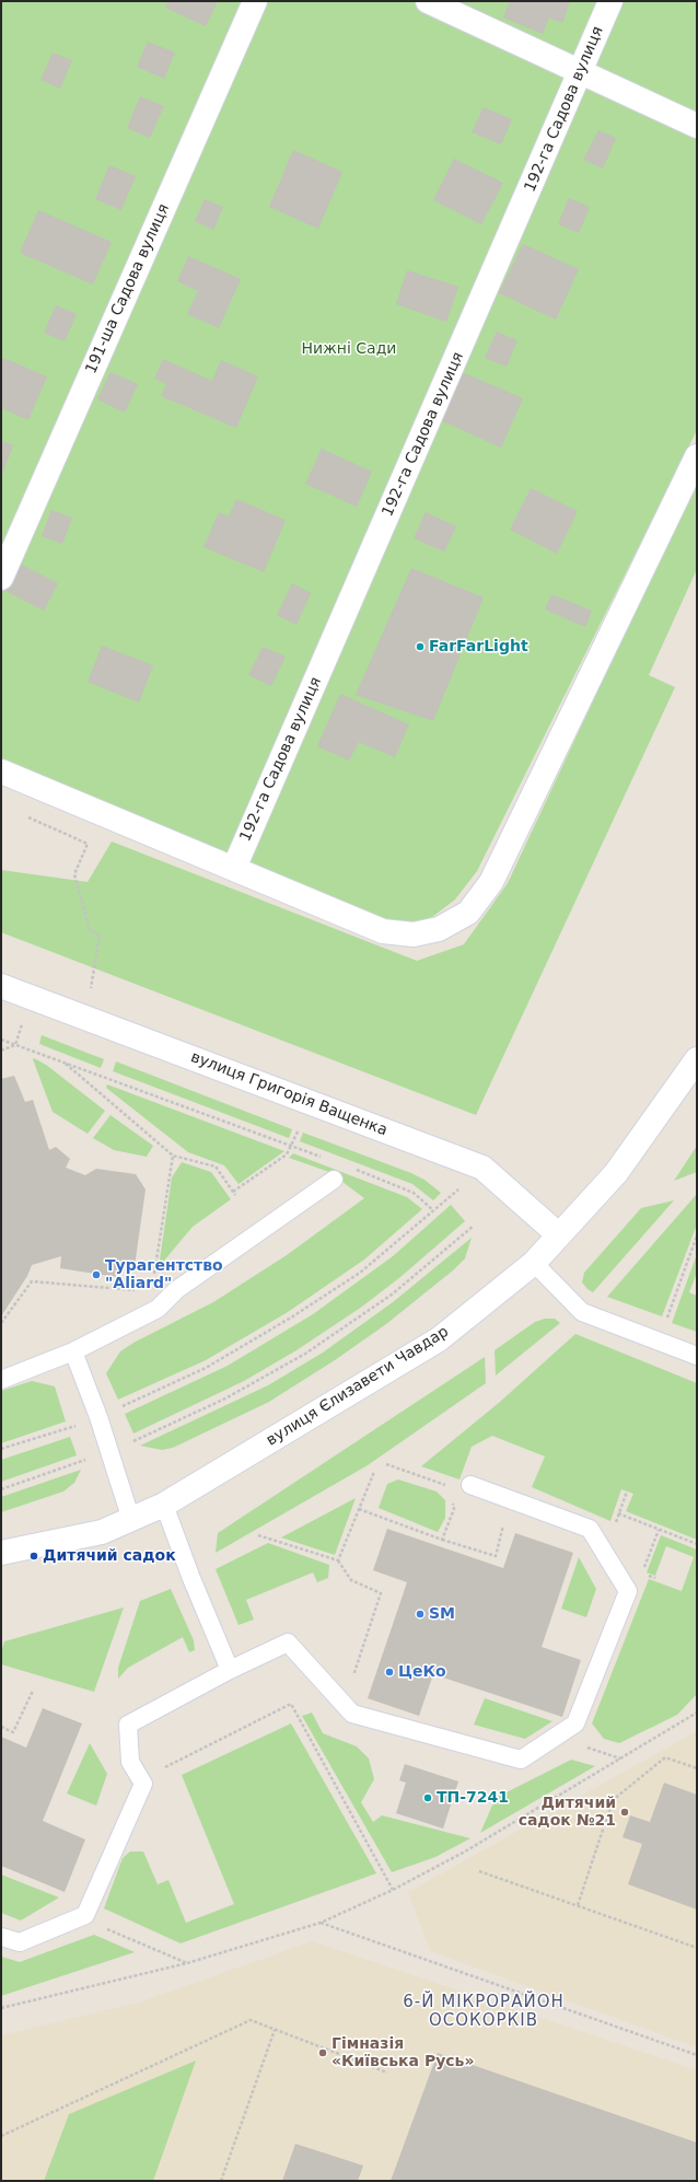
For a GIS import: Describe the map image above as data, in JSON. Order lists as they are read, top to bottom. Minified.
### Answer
{"streets":{"street":["192-га Садова вулиця","191-ша Садова вулиця","вулиця Григорія Ващенка","вулиця Єлизавети Чавдар"]},"crossings":[["вулиця Григорія Ващенка","вулиця Єлизавети Чавдар"]],"districts":["6-Й МІКРОРАЙОН ОСОКОРКІВ"],"parks":["Нижні Сади"],"places":["FarFarLight","Турагентство \"Aliard\"","Дитячий садок","SM","ЦеКо","ТП-7241","Дитячий садок №21","Гімназія «Київська Русь»"]}
